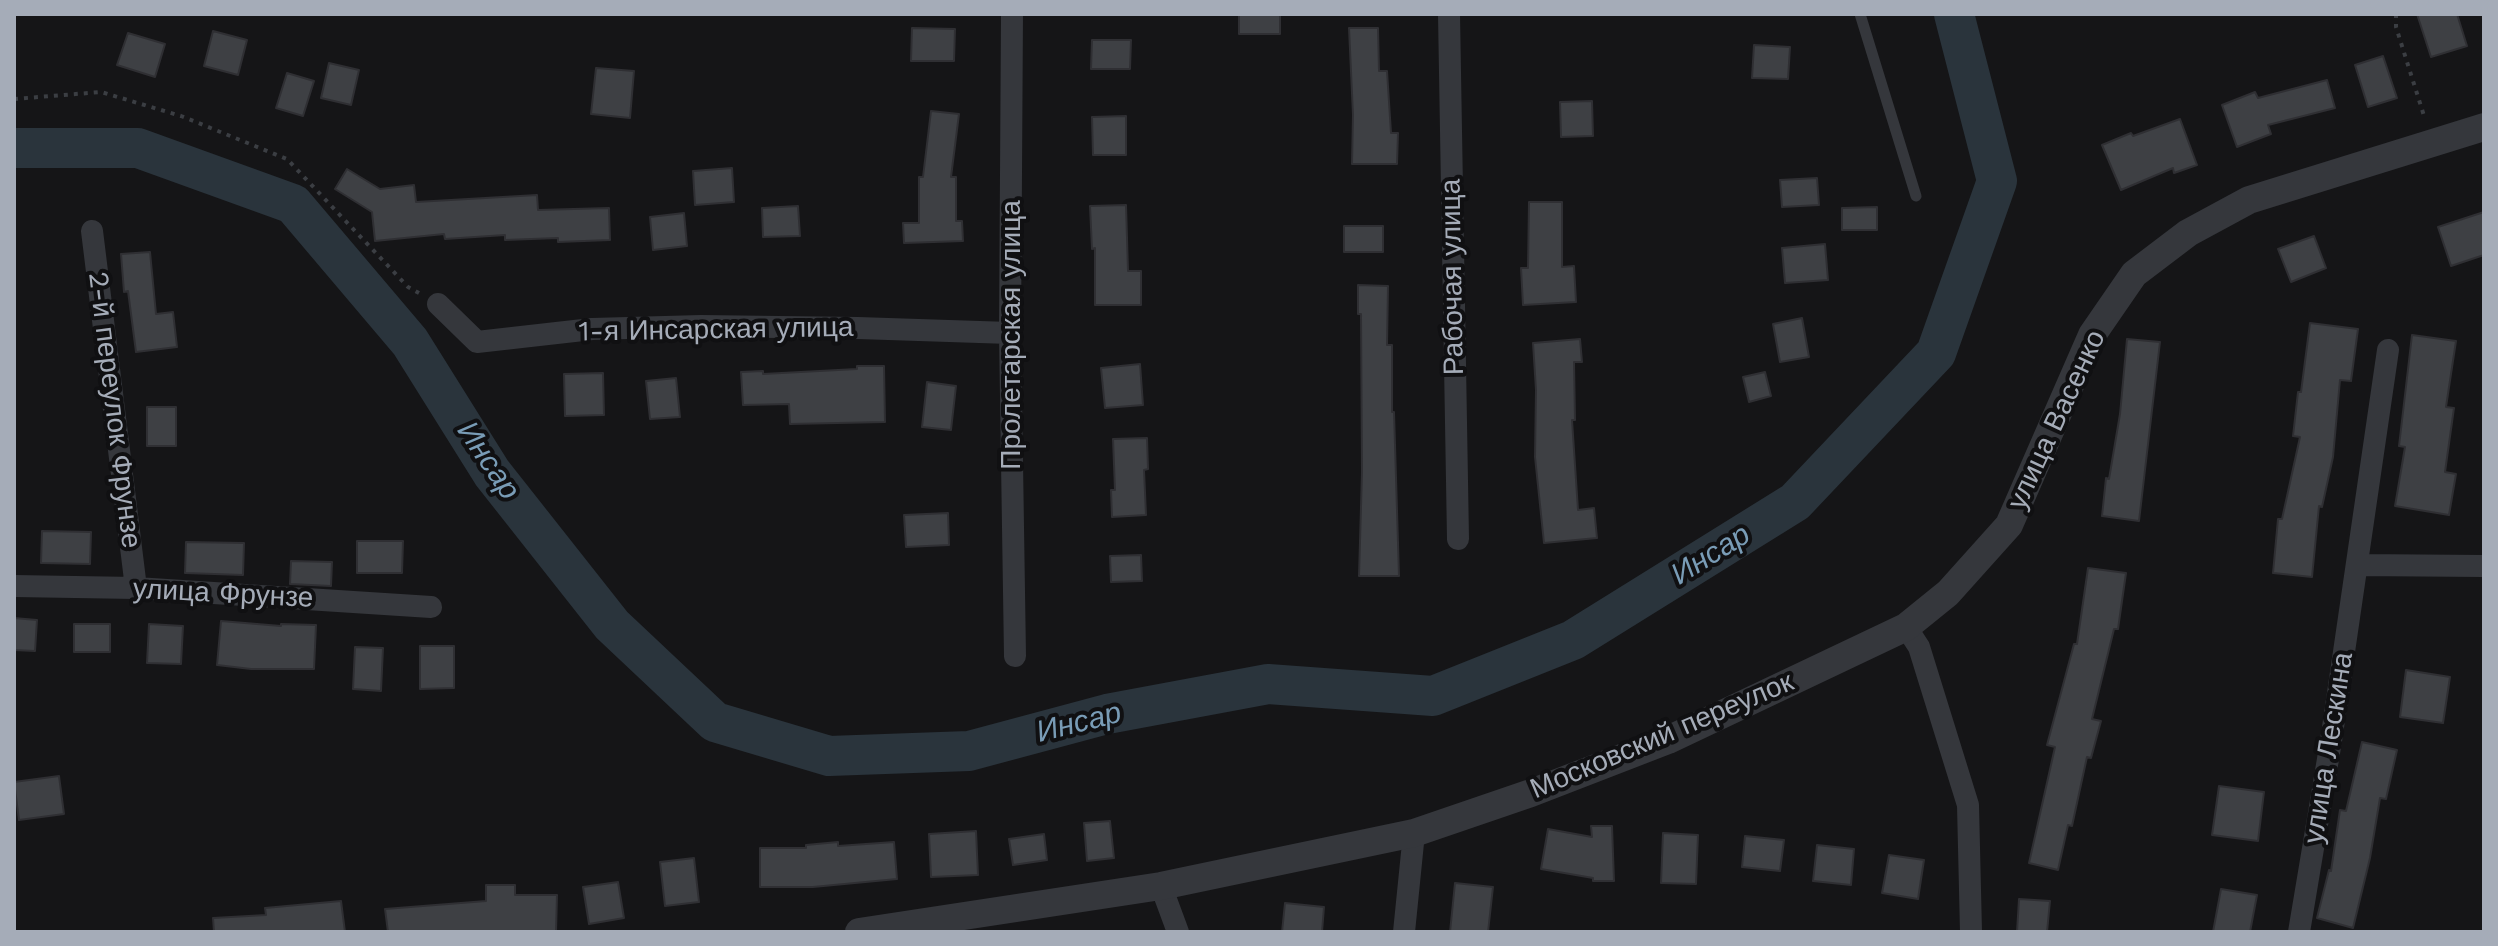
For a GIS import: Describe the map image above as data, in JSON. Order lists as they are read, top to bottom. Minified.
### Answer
{"streets":{"street":["Рабочая улица","1-я Инсарская улица","Пролетарская улица","2-й переулок Фрунзе","улица Васенко","улица Фрунзе","Московский переулок","улица Лескина"]},"crossings":[["1-я Инсарская улица","Пролетарская улица"],["2-й переулок Фрунзе","улица Фрунзе"],["улица Васенко","Московский переулок"]],"water":["Инсар"]}
